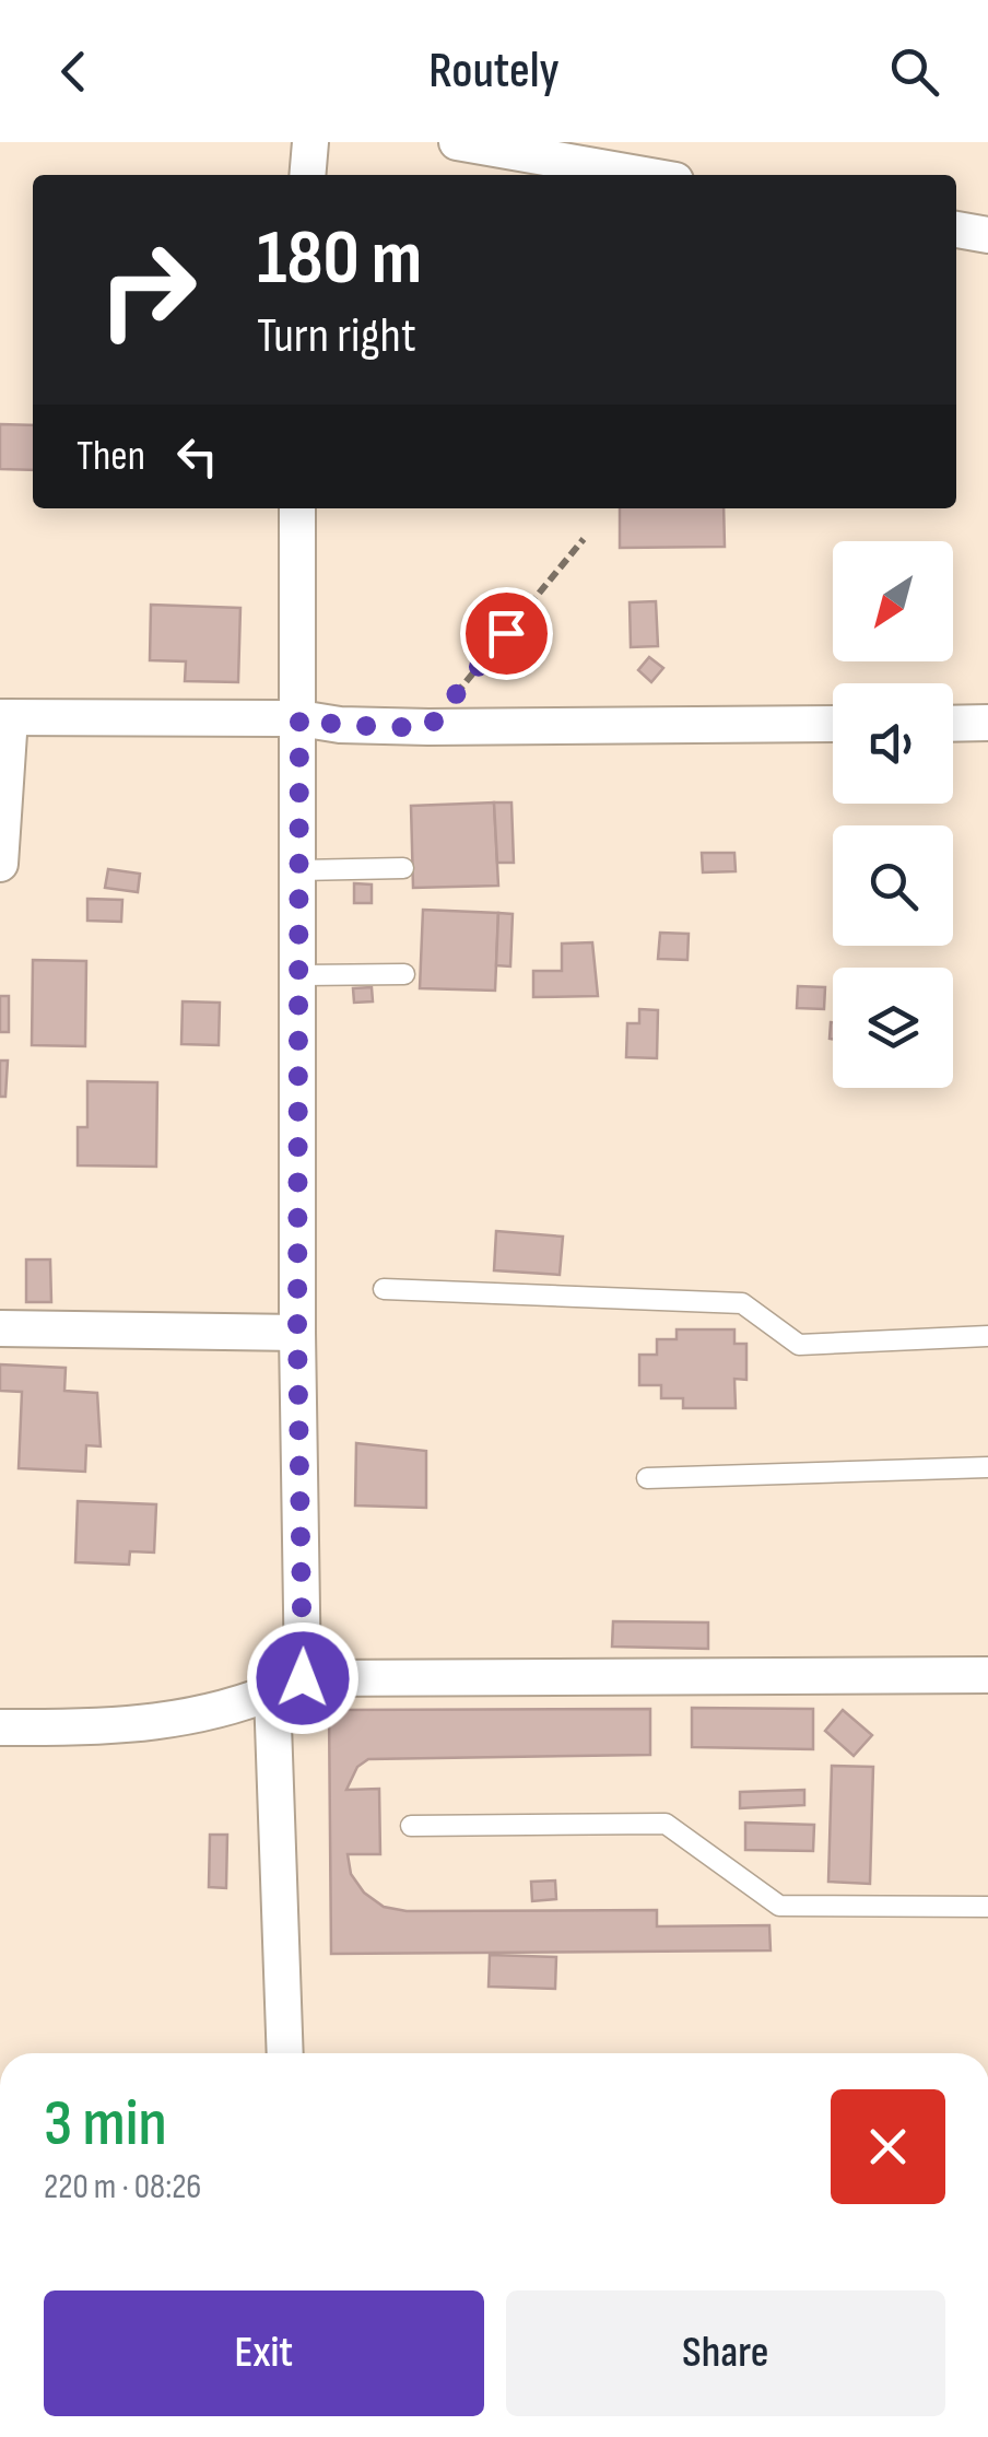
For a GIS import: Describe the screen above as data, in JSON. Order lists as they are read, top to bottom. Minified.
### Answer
{"north":"bottom left","page":{"header":"Routely","turn":["180 m","Turn right"],"then":"Then","heading":["3 min","220 m · 08:26"],"buttons":["Exit","Share"]}}
